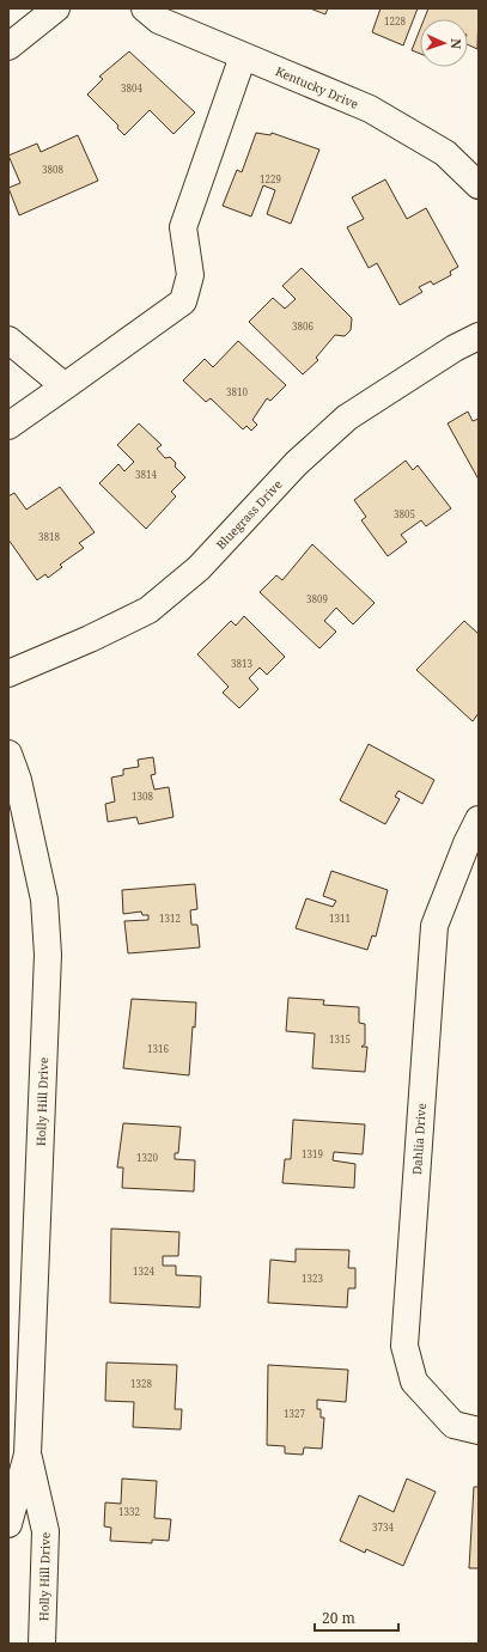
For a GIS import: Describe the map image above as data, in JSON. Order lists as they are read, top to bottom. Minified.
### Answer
{"streets":{"street":["Kentucky Drive","Bluegrass Drive","Holly Hill Drive","Dahlia Drive"]},"house_numbers":["1228","3804","3808","1229","3806","3810","3814","3805","3818","3809","3813","1308","1312","1311","1315","1316","1319","1320","1324","1323","1328","1327","1332","3734"],"scale_bar":"20 m","north":"right"}
